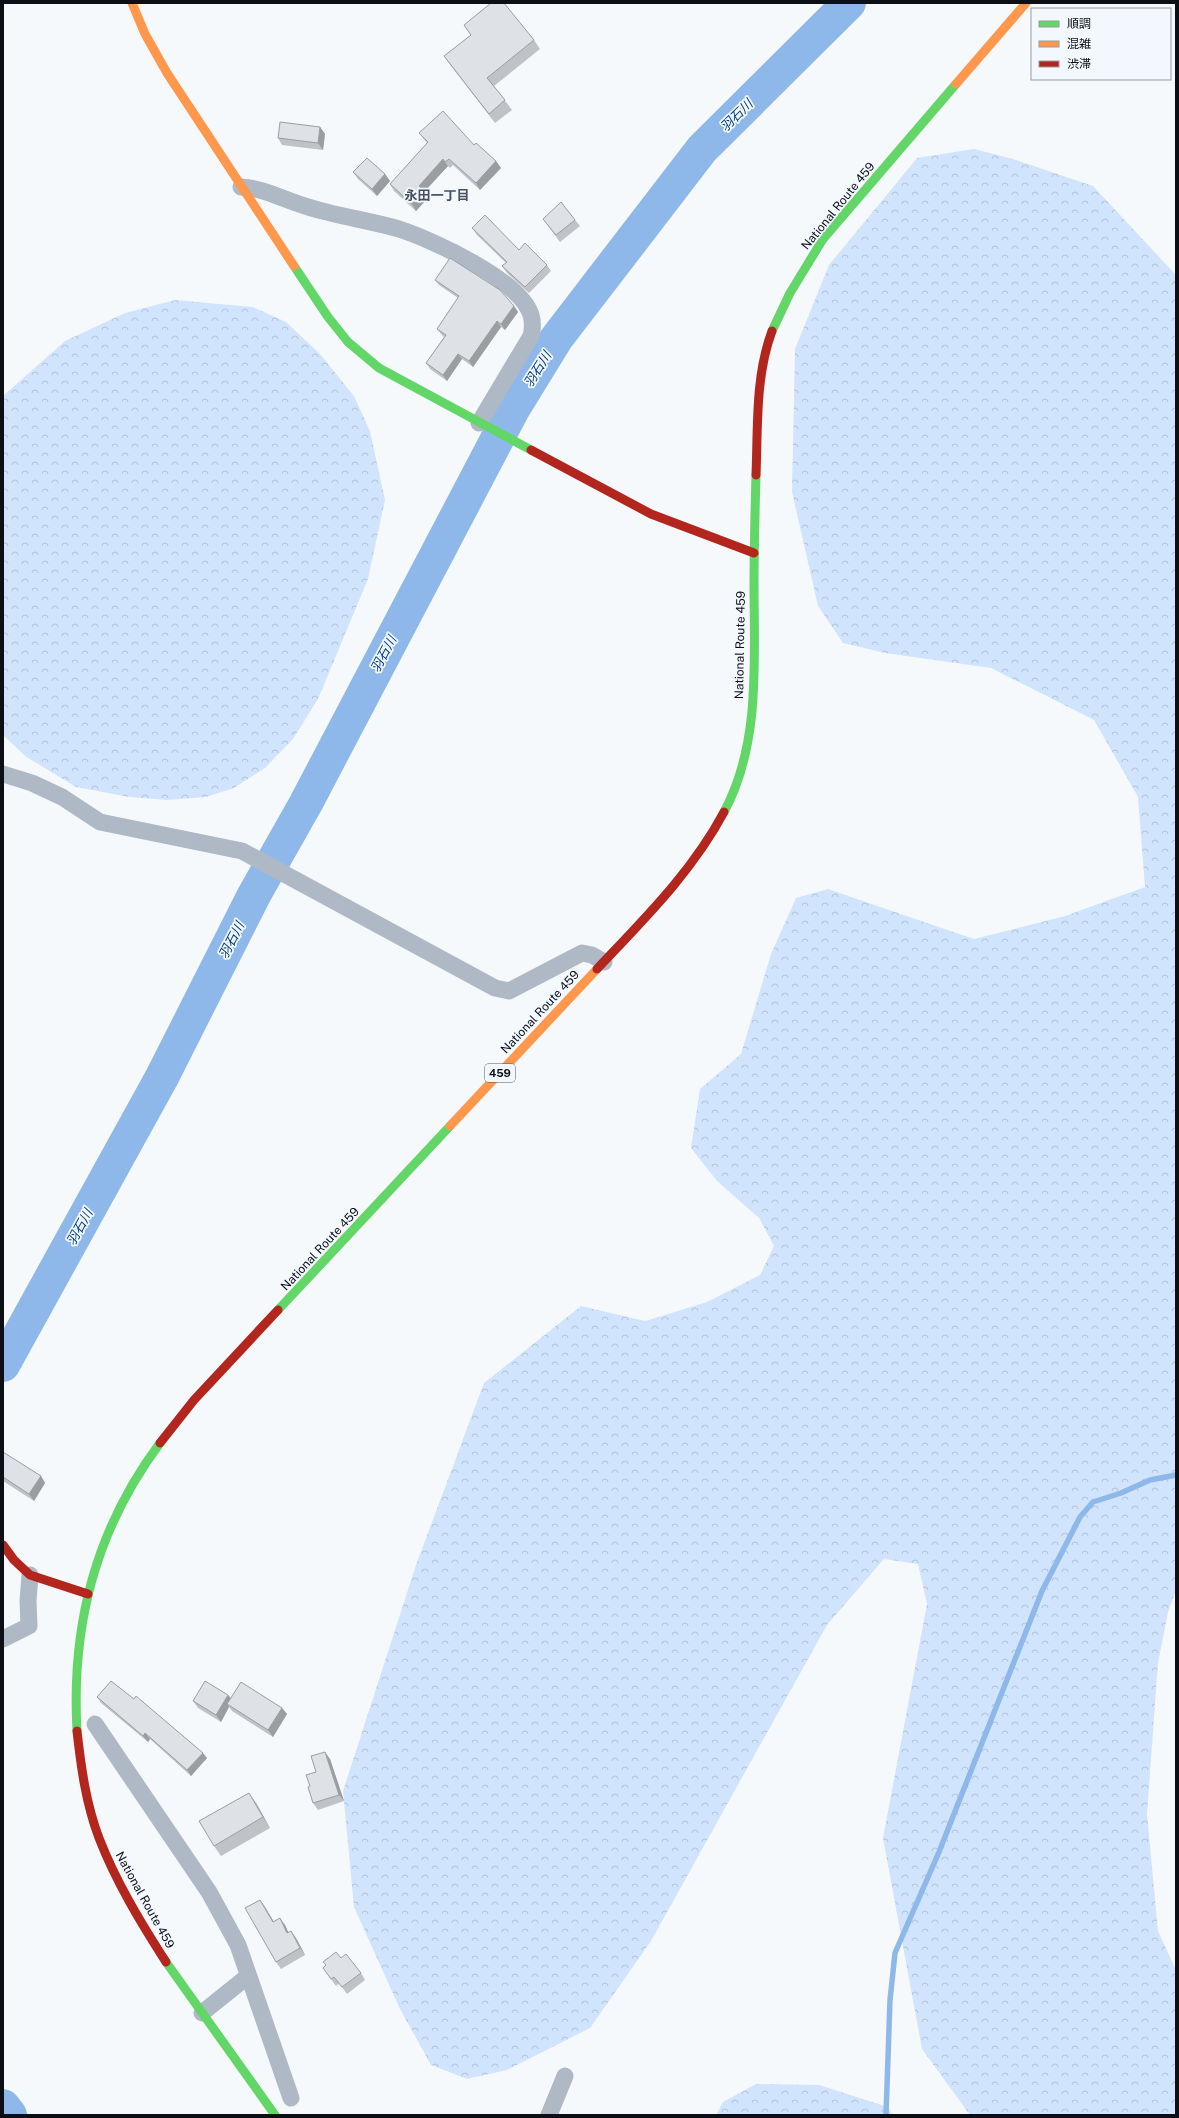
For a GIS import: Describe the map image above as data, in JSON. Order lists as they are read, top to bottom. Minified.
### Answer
{"streets":{"main road":["National Route 459","459"]},"districts":["永田一丁目"],"water":["羽石川"],"legend":["順調","混雑","渋滞"]}
